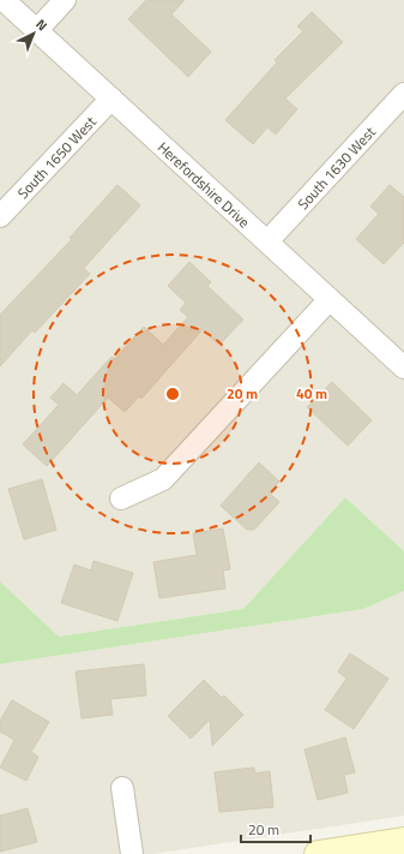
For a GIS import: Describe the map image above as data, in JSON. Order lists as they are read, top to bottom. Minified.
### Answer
{"streets":{"street":["South 1650 West","South 1630 West","Herefordshire Drive"]},"crossings":[["South 1650 West","Herefordshire Drive"],["South 1630 West","Herefordshire Drive"]],"scale_bar":"20 m","north":"top right","rings":["20 m","40 m"]}
